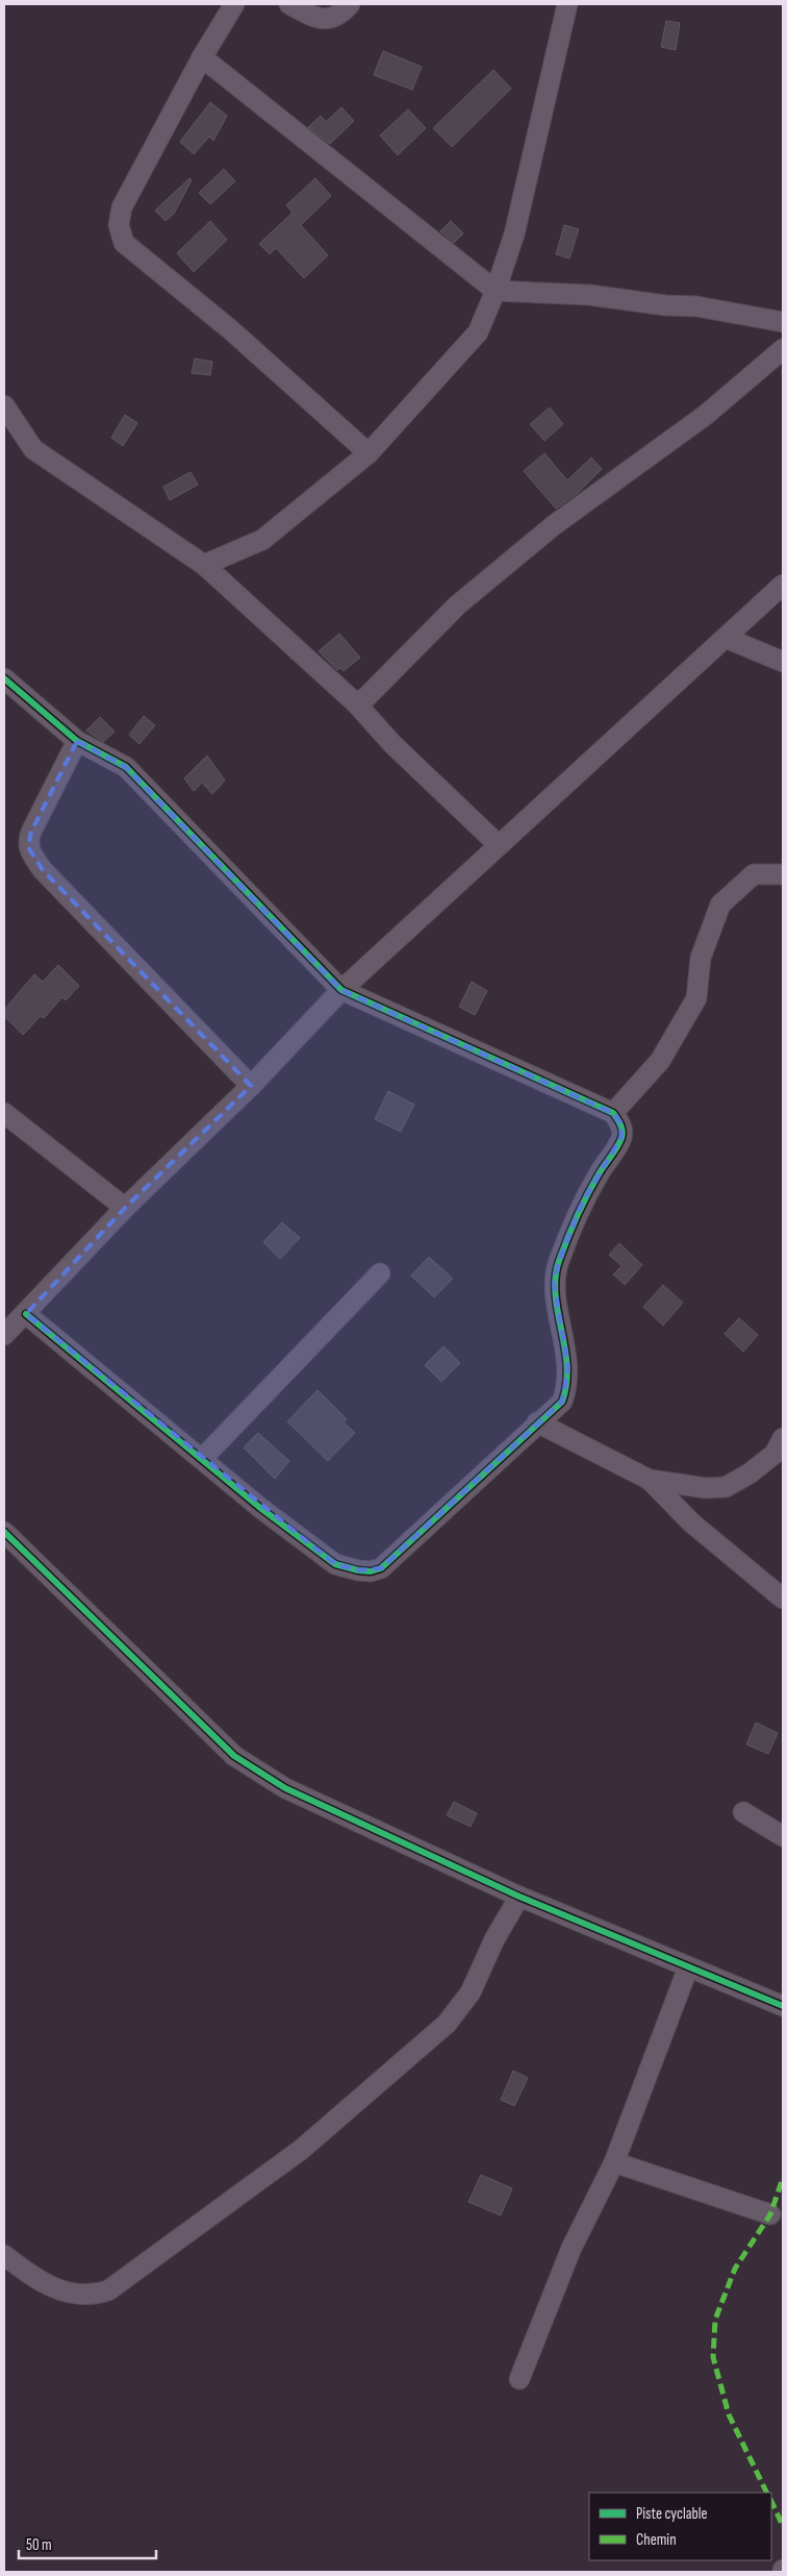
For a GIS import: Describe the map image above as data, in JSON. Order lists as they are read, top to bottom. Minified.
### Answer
{"legend":["Piste cyclable","Chemin"],"scale_bar":"50 m"}
